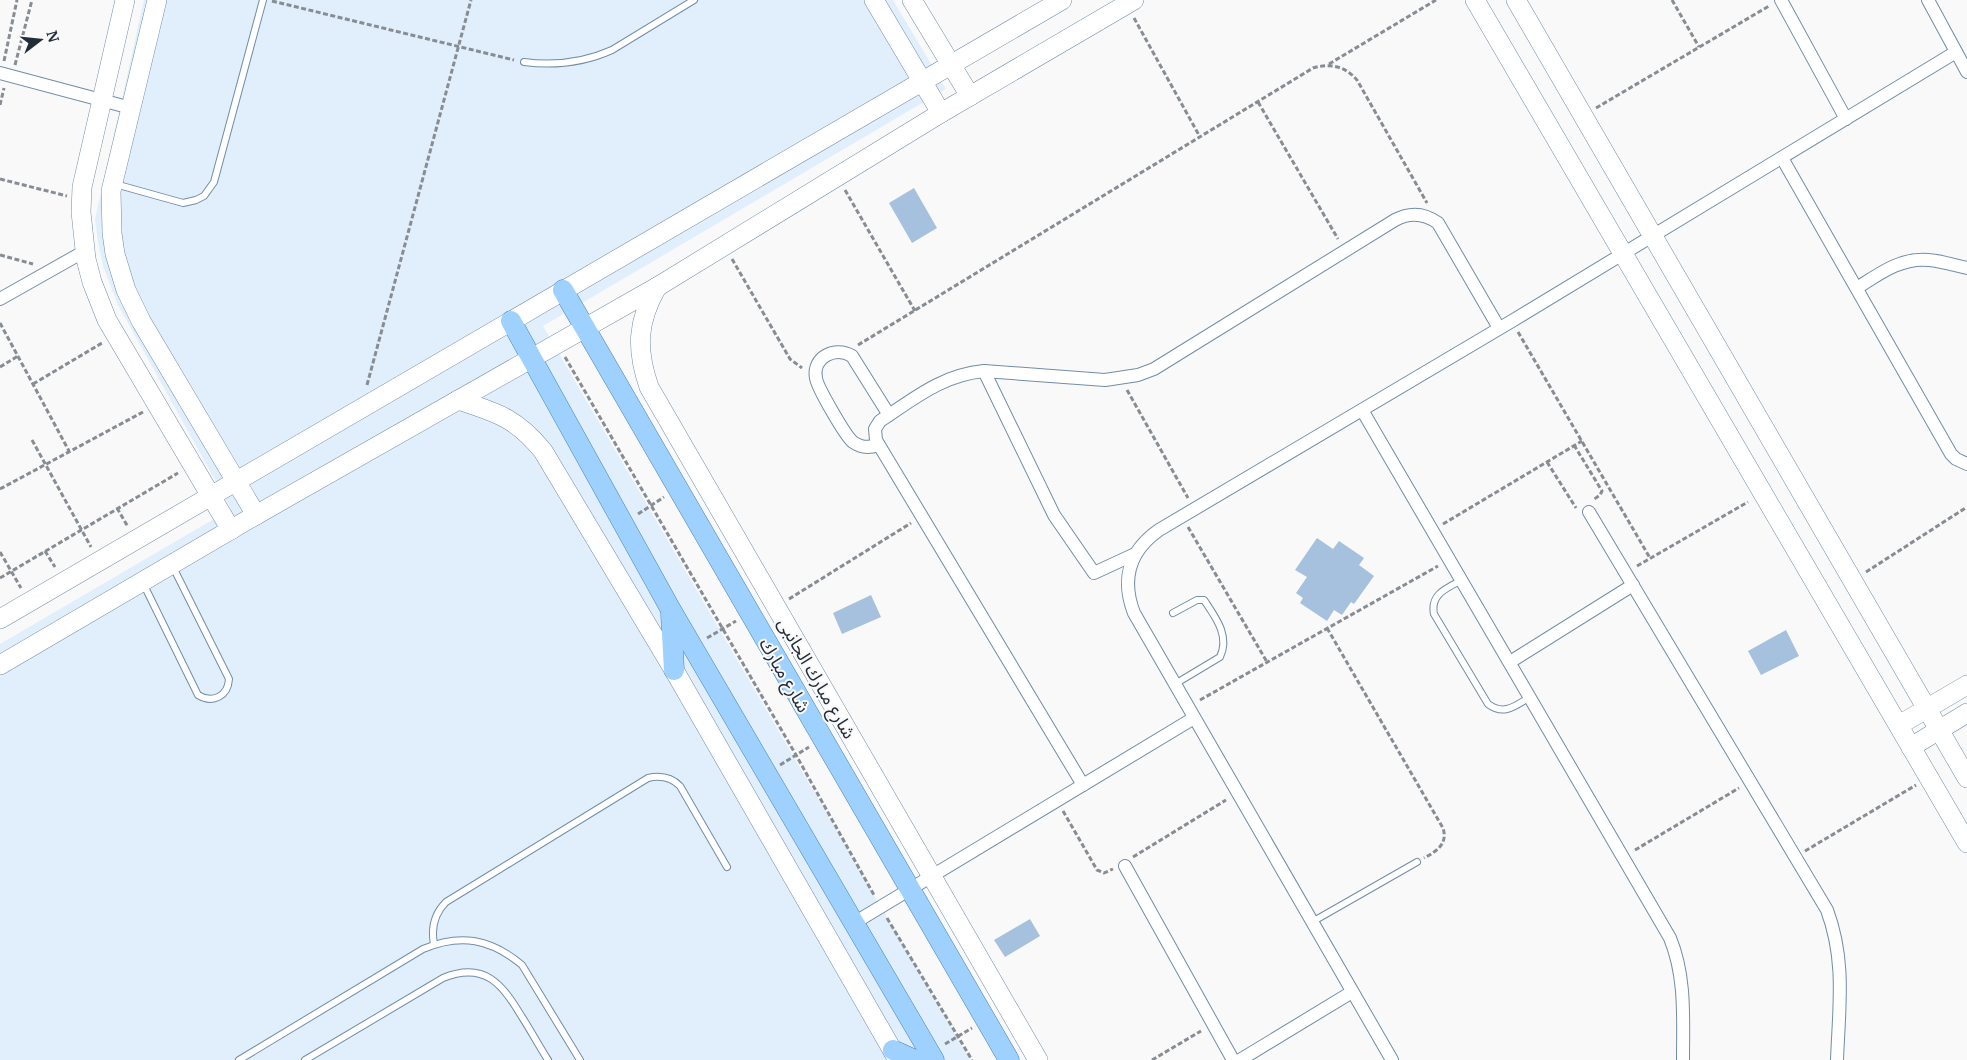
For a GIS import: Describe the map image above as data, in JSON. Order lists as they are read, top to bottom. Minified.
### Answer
{"streets":{"main road":["شارع مبارك","شارع مبارك الجانبى"]},"north":"right"}
